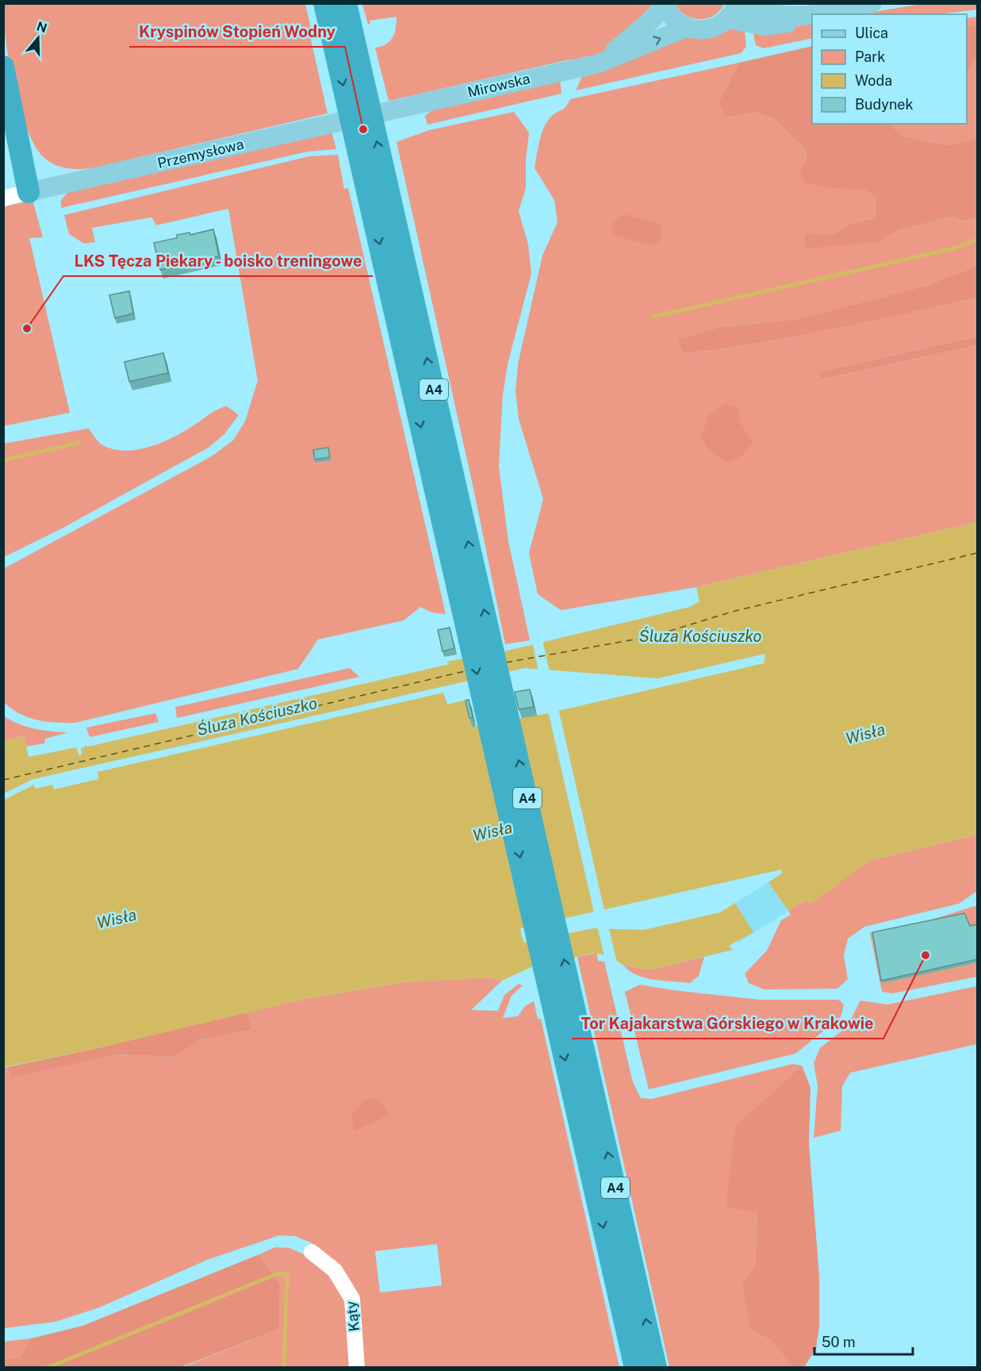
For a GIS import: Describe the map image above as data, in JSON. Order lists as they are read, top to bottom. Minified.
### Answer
{"streets":{"highway":["A4"],"main road":["Mirowska","Przemysłowa"],"street":["Kąty"]},"crossings":[["Mirowska","Przemysłowa"]],"water":["Śluza Kościuszko","Wisła"],"places":["Kryspinów Stopień Wodny","LKS Tęcza Piekary - boisko treningowe","Tor Kajakarstwa Górskiego w Krakowie"],"legend":["Ulica","Park","Woda","Budynek"],"scale_bar":"50 m","north":"top"}
